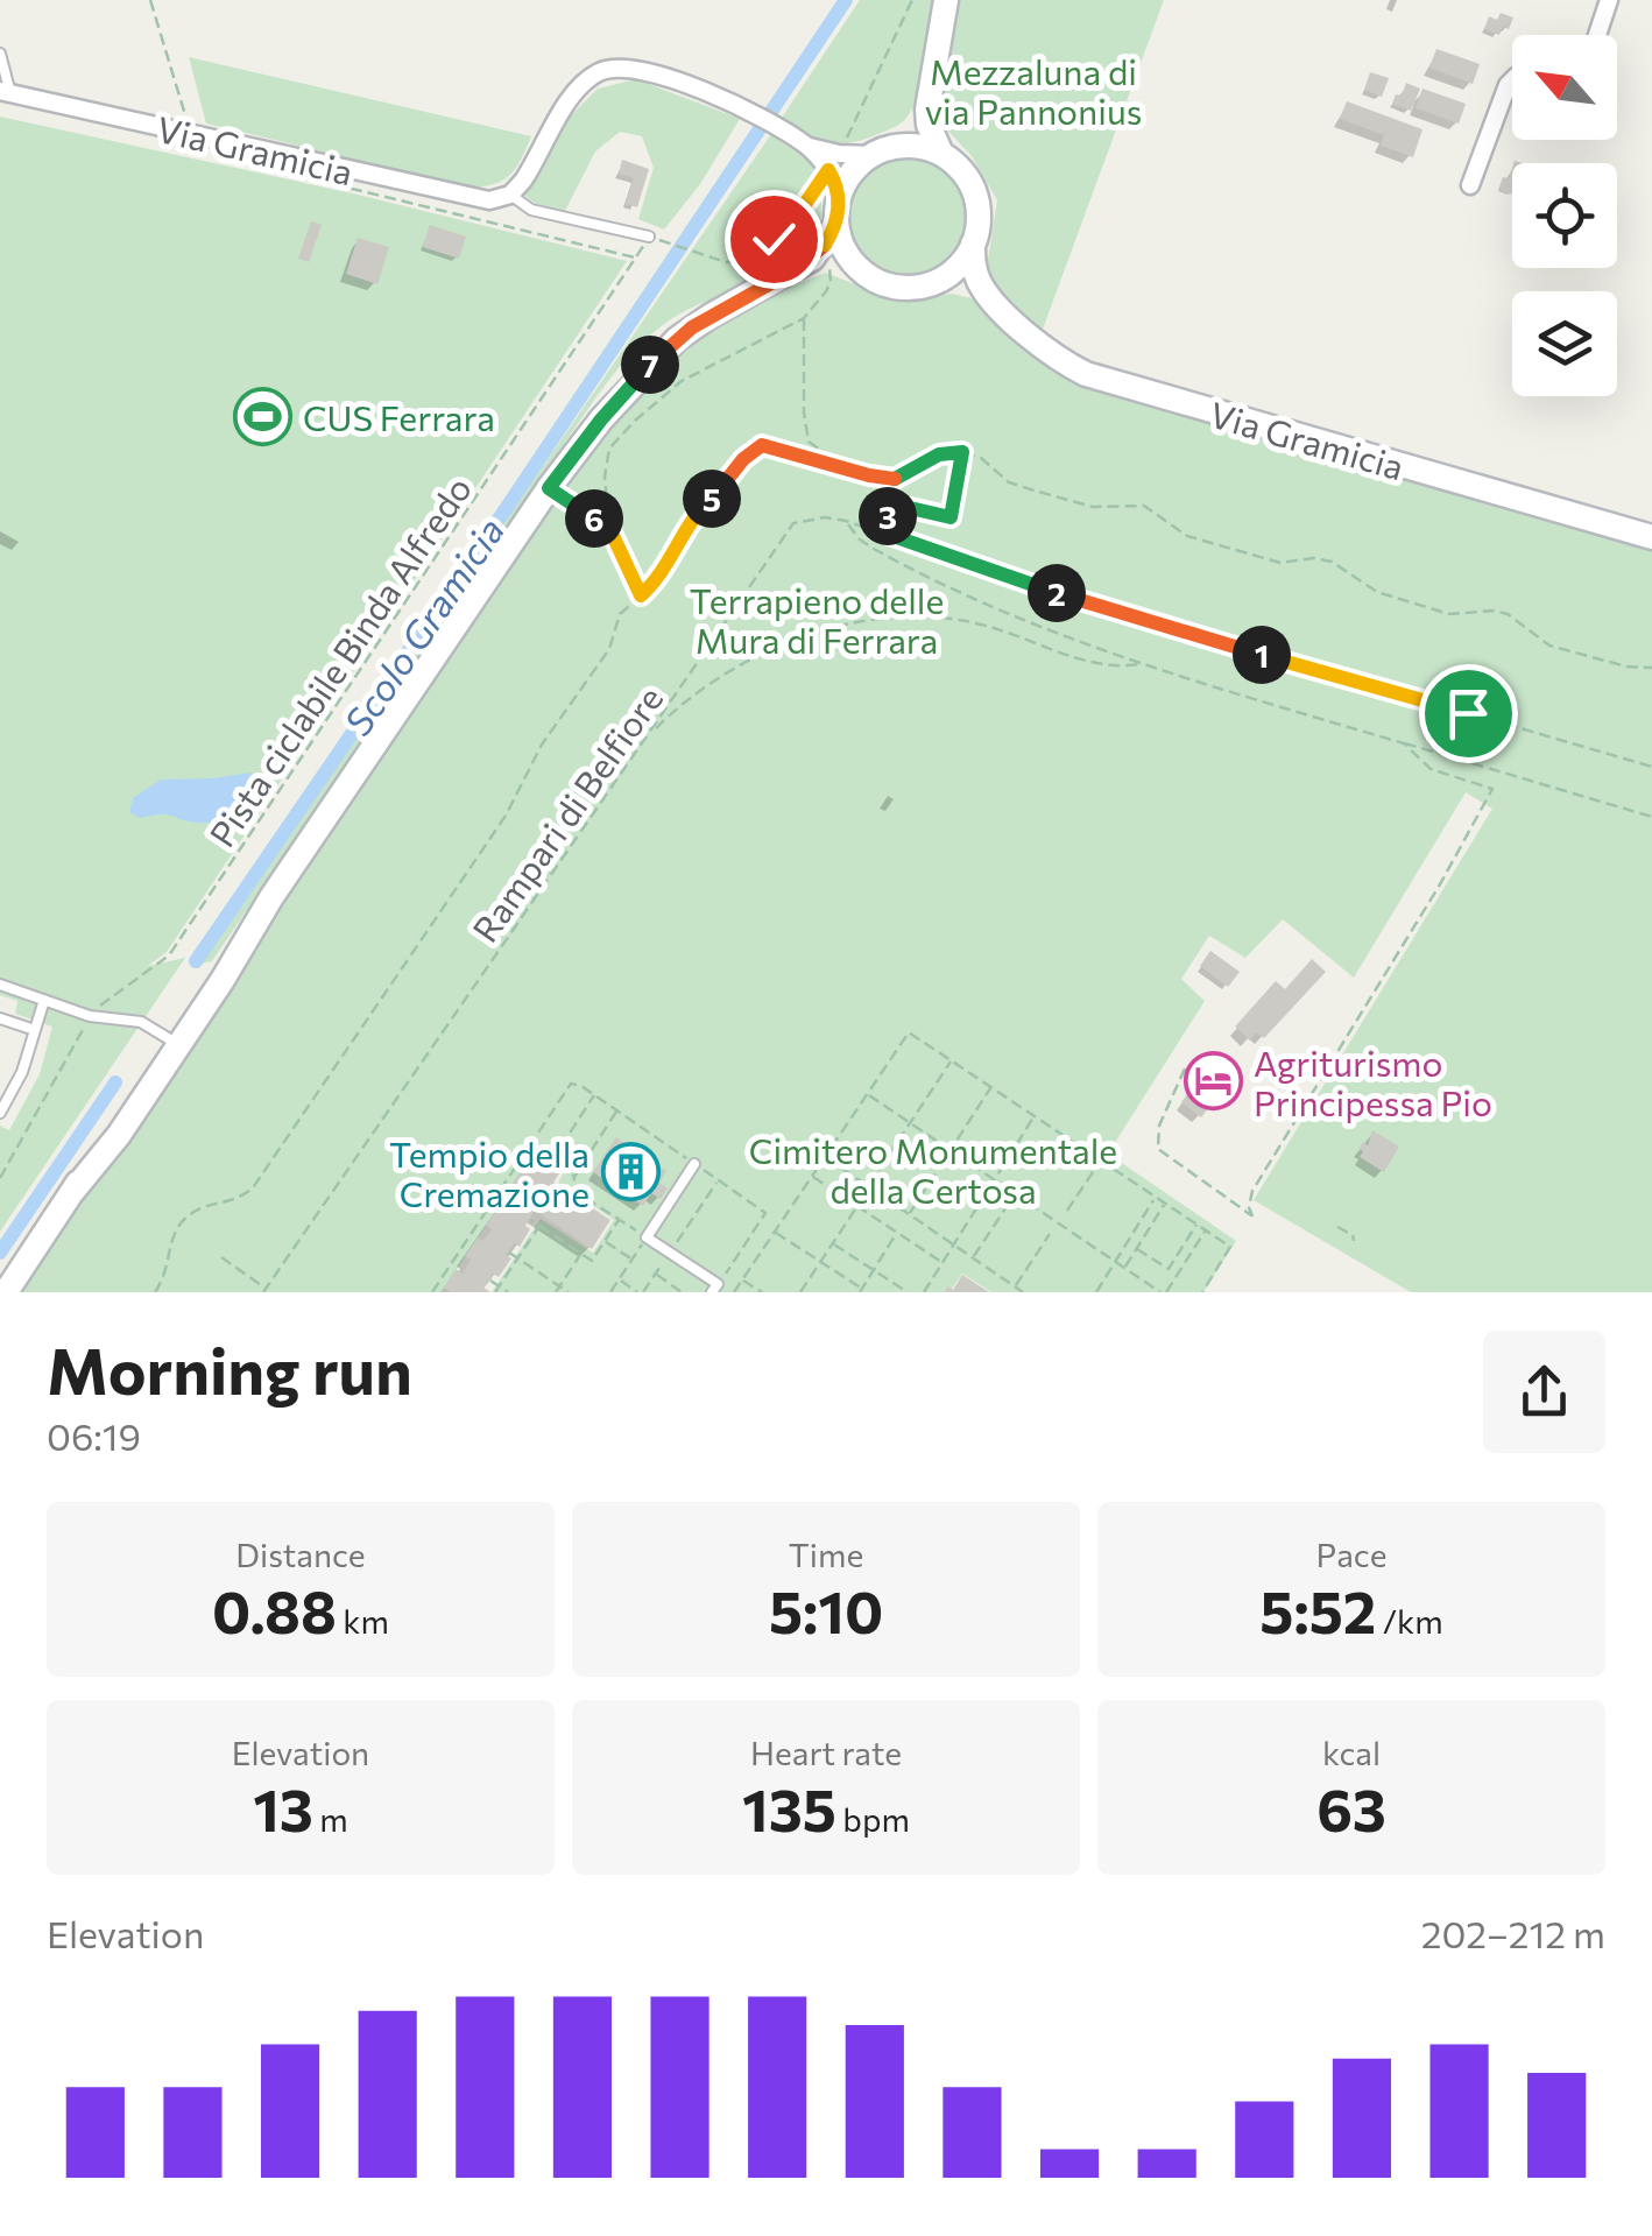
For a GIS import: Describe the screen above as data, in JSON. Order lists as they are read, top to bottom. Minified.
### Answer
{"streets":{"main road":["Via Gramicia"],"path":["Pista ciclabile Binda Alfredo","Rampari di Belfiore"]},"water":["Scolo Gramicia"],"parks":["Mezzaluna di via Pannonius","Terrapieno delle Mura di Ferrara","Cimitero Monumentale della Certosa"],"places":{"sports":["CUS Ferrara"],"hotel":["Agriturismo Principessa Pio"],"building":["Tempio della Cremazione"]},"north":"top left","page":{"pins":["7","5","3","6","2","1"],"heading":["Morning run","06:19"],"stats":[["Distance","0.88 km"],["Time","5:10"],["Pace","5:52 /km"],["Elevation","13 m"],["Heart rate","135 bpm"],["kcal","63"]],"chart":["Elevation","202–212 m"]}}
